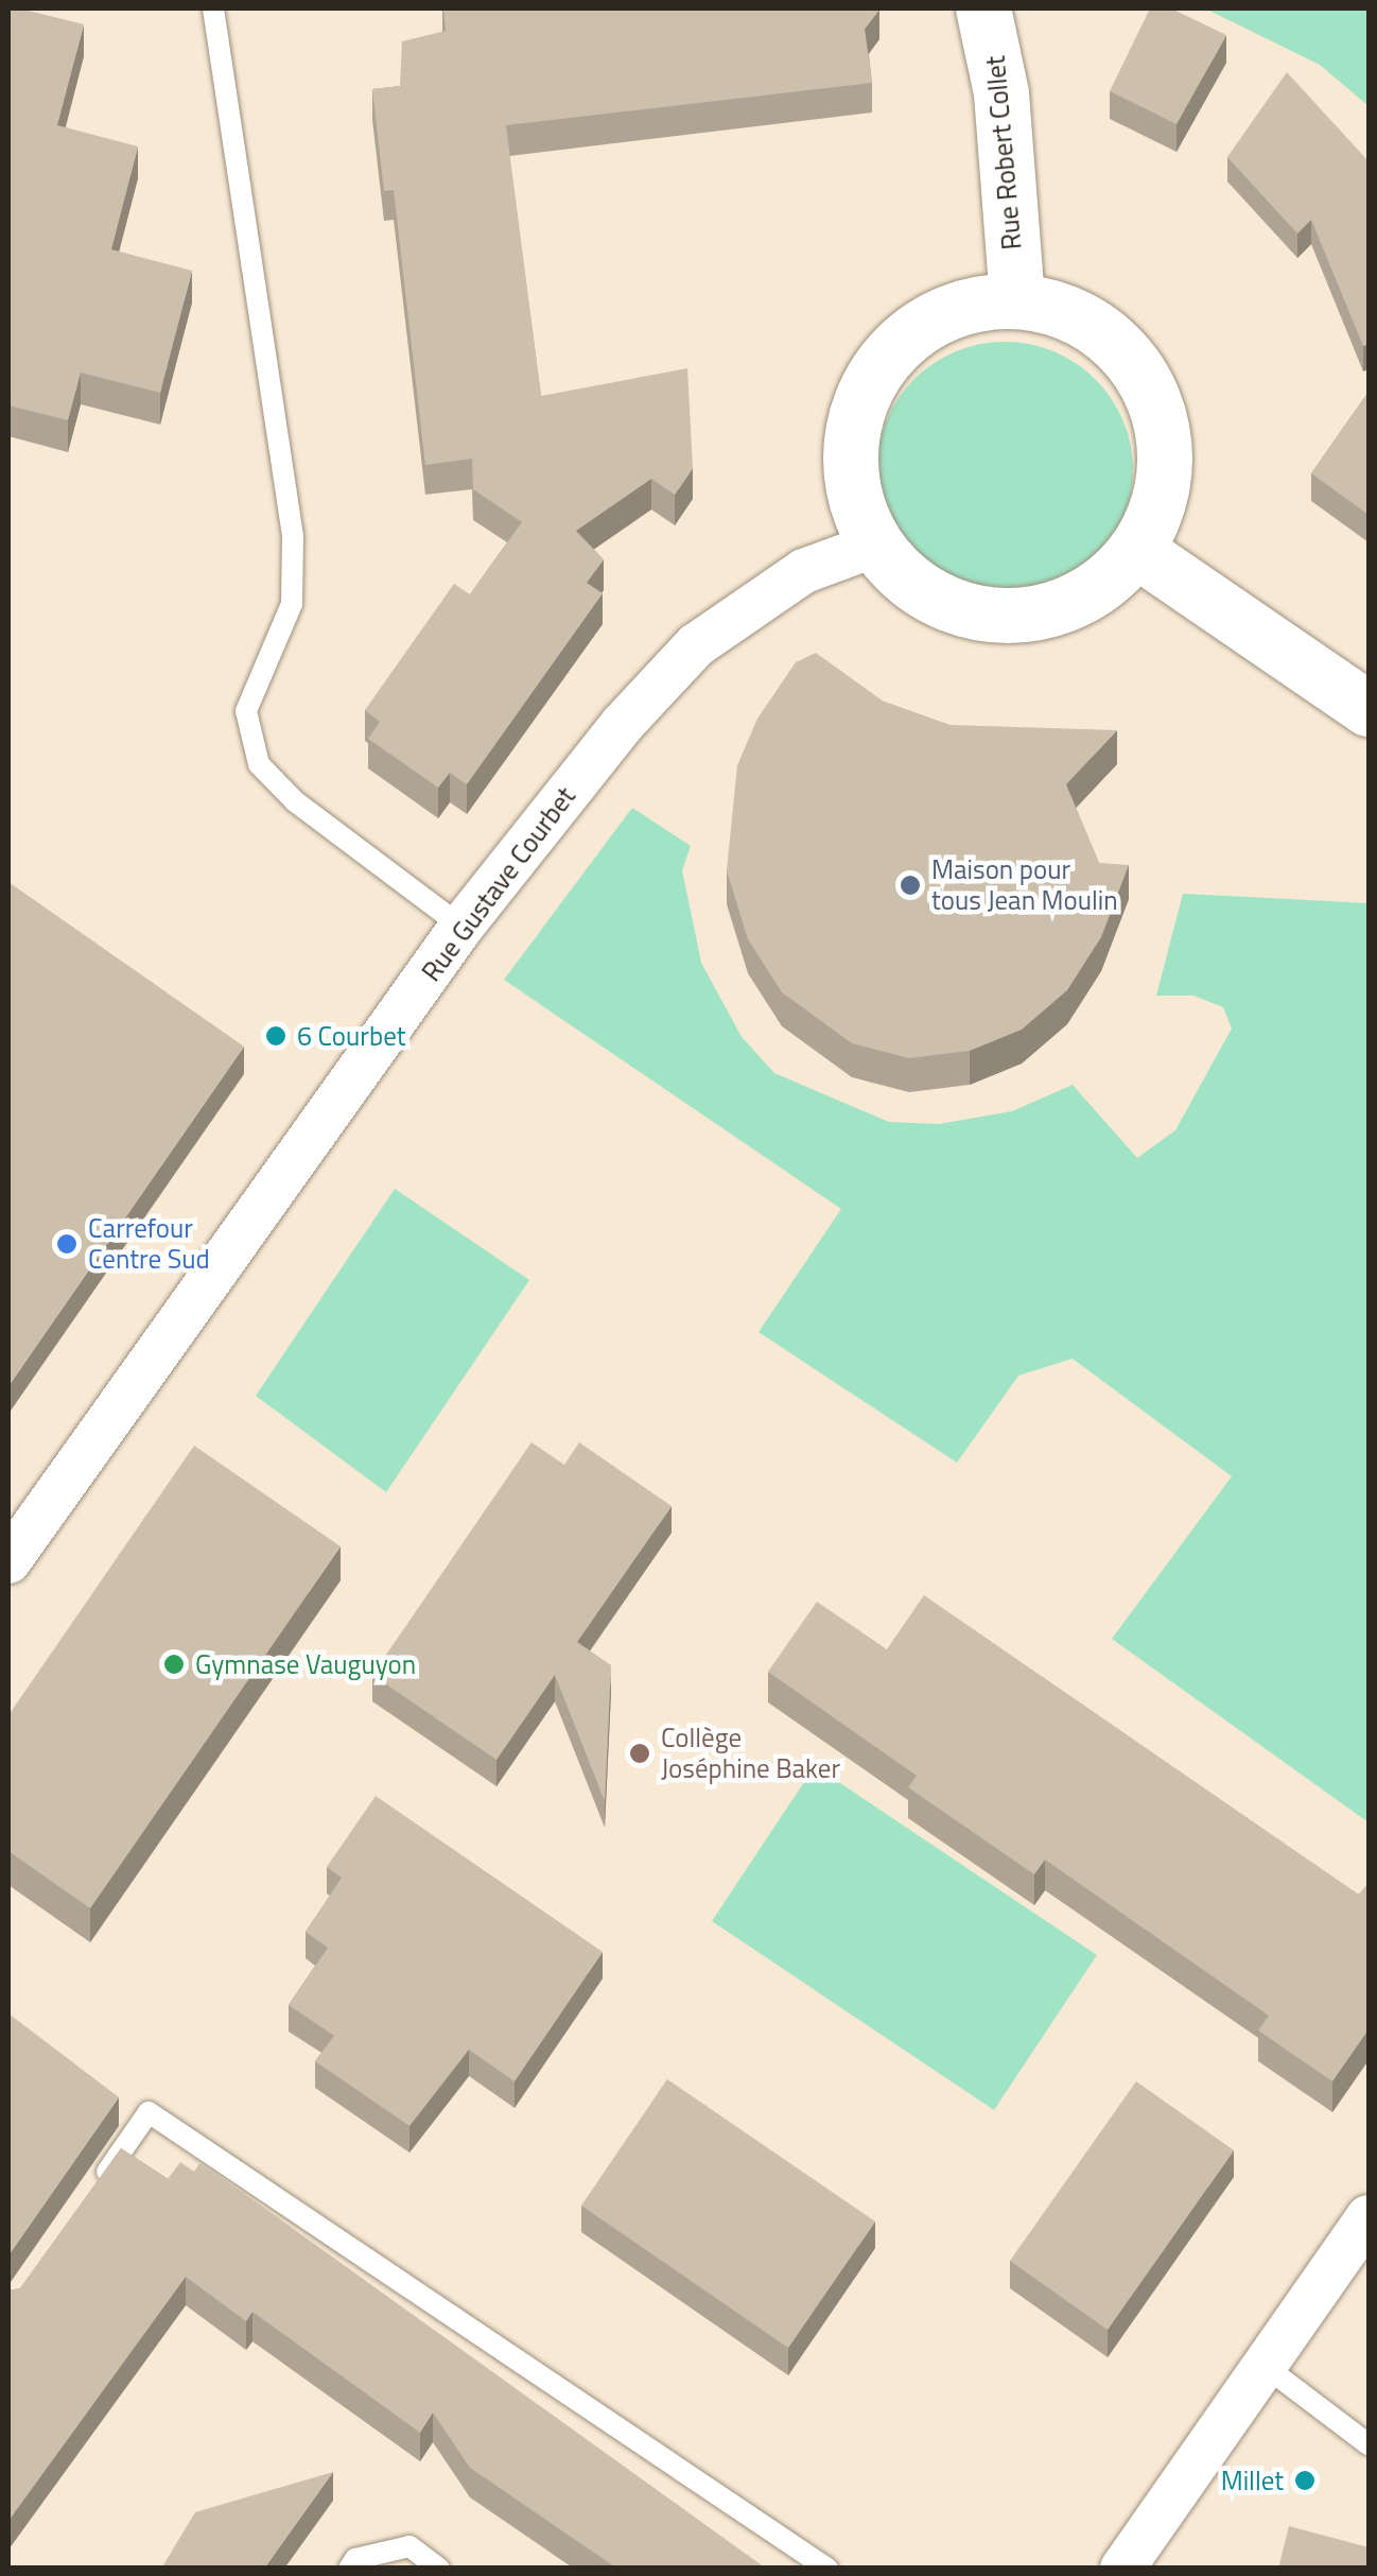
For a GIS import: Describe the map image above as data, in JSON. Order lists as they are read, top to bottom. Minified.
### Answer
{"streets":{"street":["Rue Robert Collet","Rue Gustave Courbet"]},"crossings":[["Rue Robert Collet","Rue Gustave Courbet"]],"places":["Maison pour tous Jean Moulin","6 Courbet","Carrefour Centre Sud","Gymnase Vauguyon","Collège Joséphine Baker","Millet"]}
